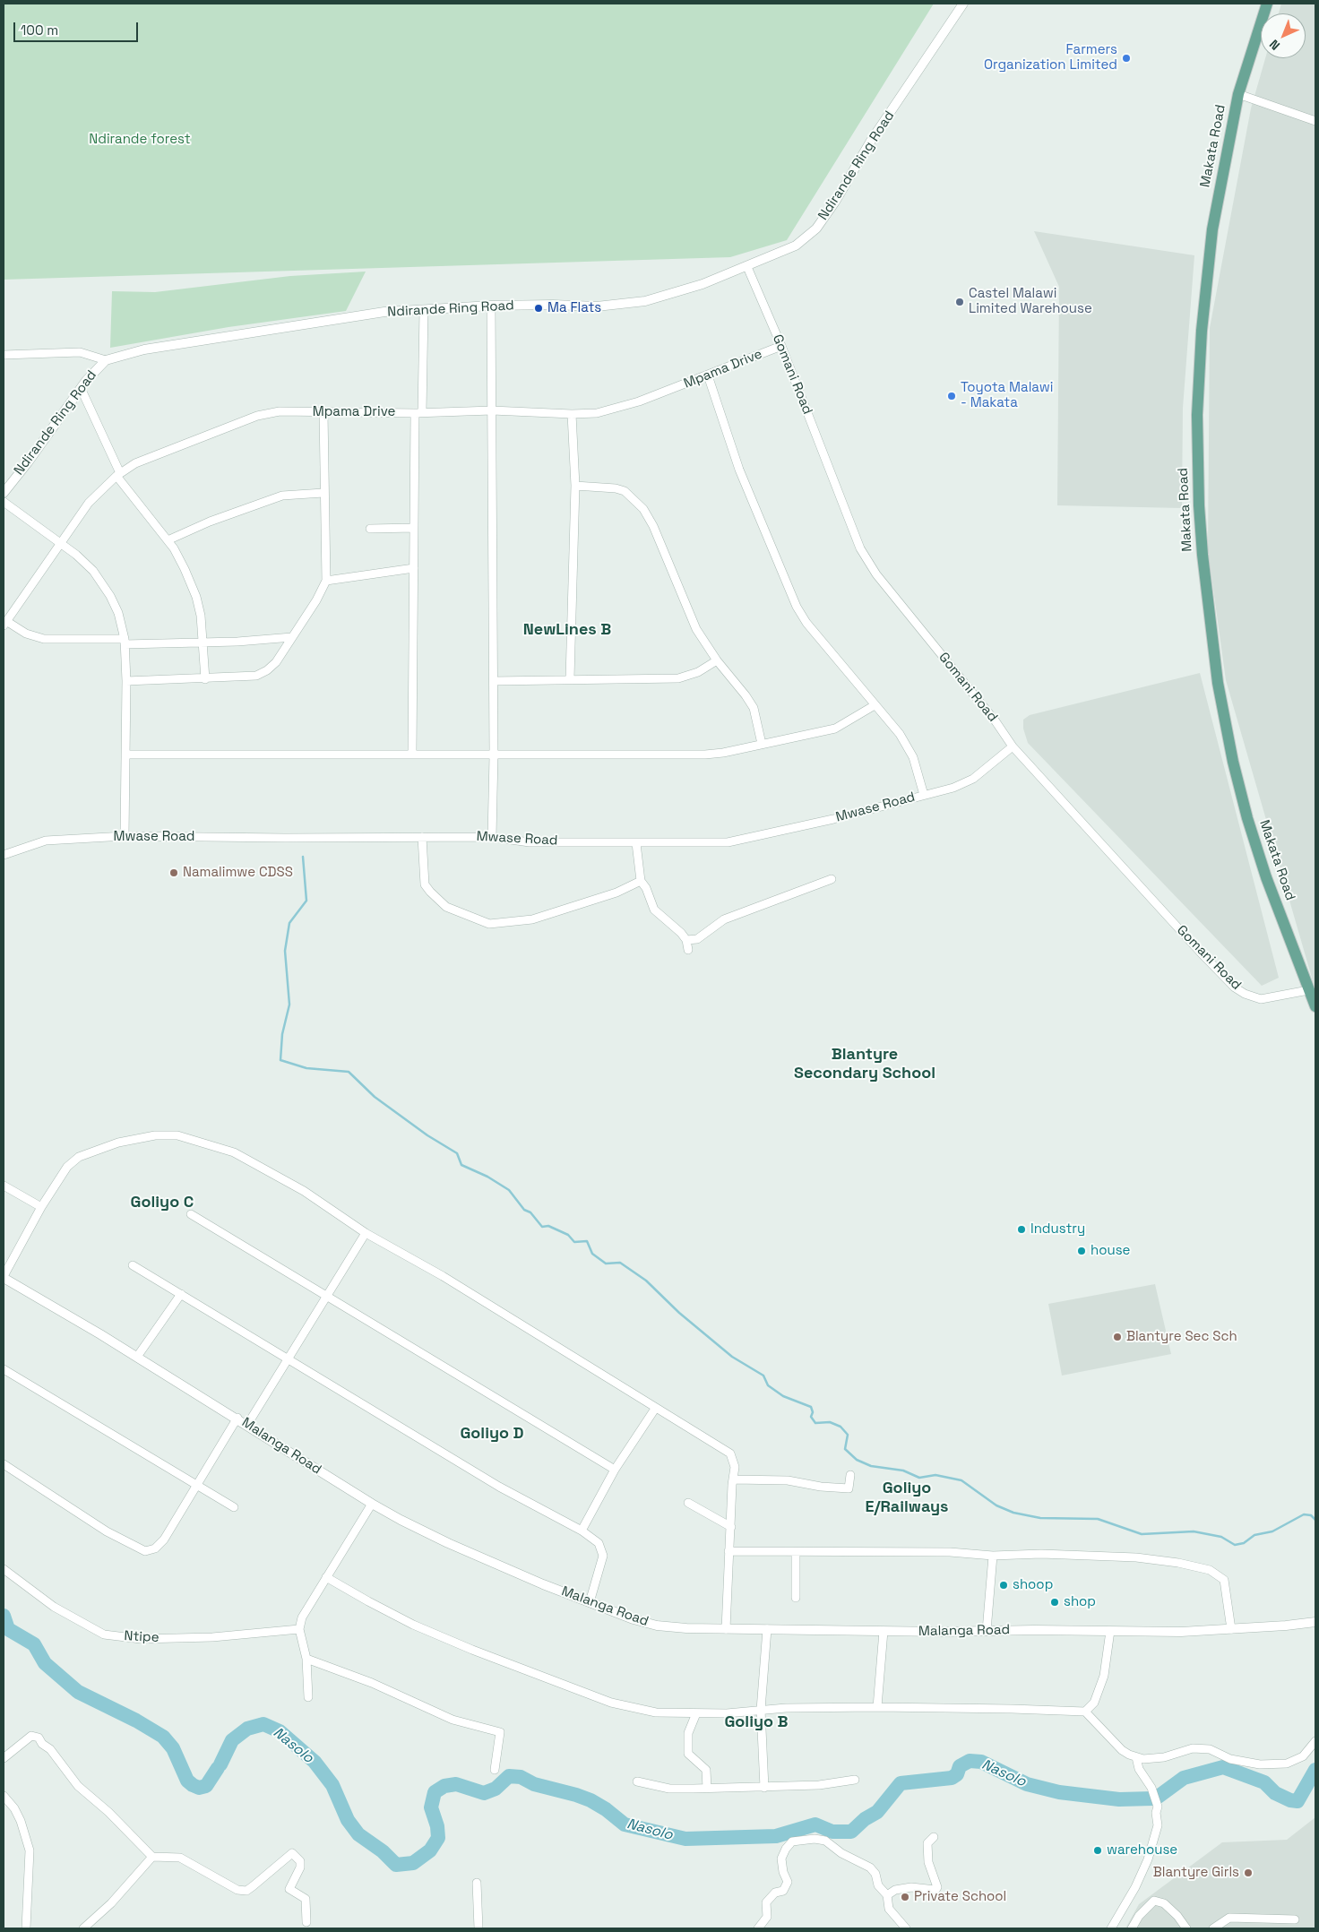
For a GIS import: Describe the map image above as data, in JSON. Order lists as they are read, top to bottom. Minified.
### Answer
{"streets":{"main road":["Makata Road"],"street":["Ndirande Ring Road","Mpama Drive","Gomani Road","Mwase Road","Malanga Road","Ntipe"]},"crossings":[["Makata Road","Gomani Road"],["Ndirande Ring Road","Gomani Road"],["Mpama Drive","Gomani Road"],["Gomani Road","Mwase Road"]],"districts":["NewLines B","Blantyre Secondary School","Goliyo C","Goliyo D","Goliyo E/Railways","Goliyo B"],"water":["Nasolo"],"parks":["Ndirande forest"],"places":["Farmers Organization Limited","Castel Malawi Limited Warehouse","Ma Flats","Toyota Malawi - Makata","Namalimwe CDSS","Industry","house","Blantyre Sec Sch","shoop","shop","warehouse","Blantyre Girls","Private School"],"scale_bar":"100 m","north":"bottom left"}
